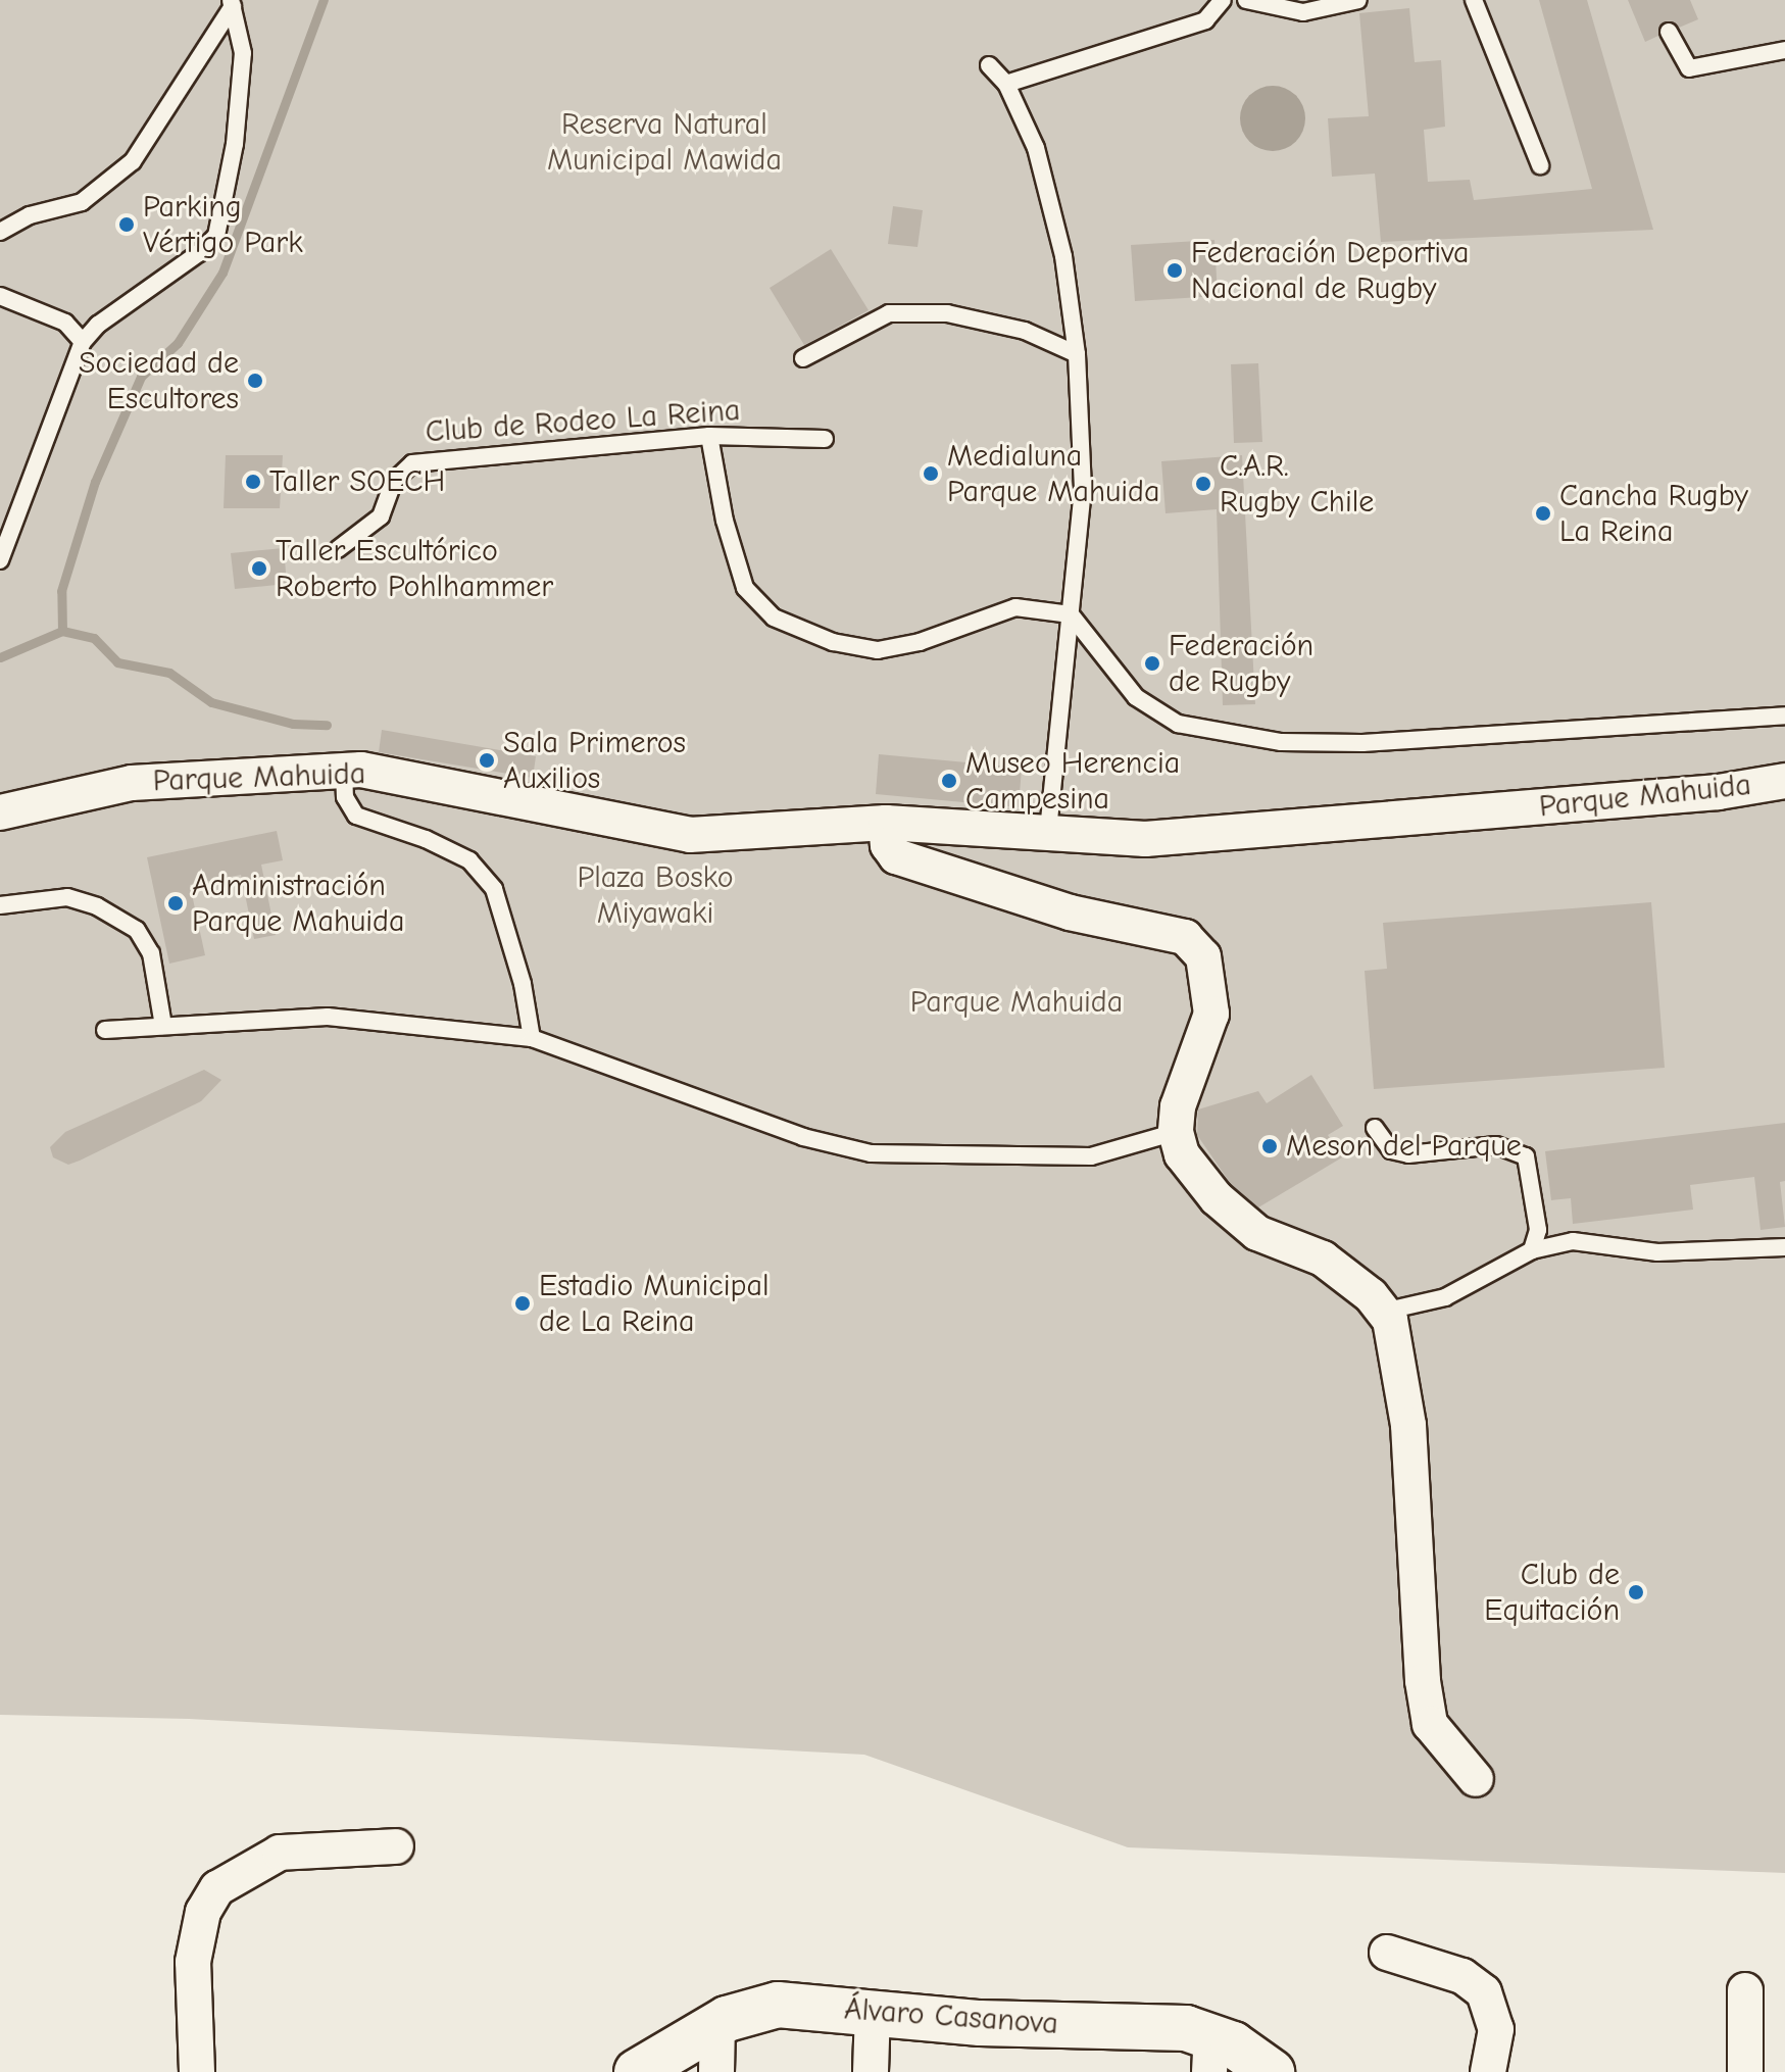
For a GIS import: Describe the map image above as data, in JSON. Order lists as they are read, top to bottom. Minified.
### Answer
{"streets":{"street":["Parque Mahuida","Álvaro Casanova"],"lane":["Club de Rodeo La Reina"]},"parks":["Reserva Natural Municipal Mawida","Plaza Bosko Miyawaki","Parque Mahuida"],"places":["Parking Vértigo Park","Federación Deportiva Nacional de Rugby","Sociedad de Escultores","Medialuna Parque Mahuida","Taller SOECH","C.A.R. Rugby Chile","Cancha Rugby La Reina","Taller Escultórico Roberto Pohlhammer","Federación de Rugby","Sala Primeros Auxilios","Museo Herencia Campesina","Administración Parque Mahuida","Meson del Parque","Estadio Municipal de La Reina","Club de Equitación"]}
